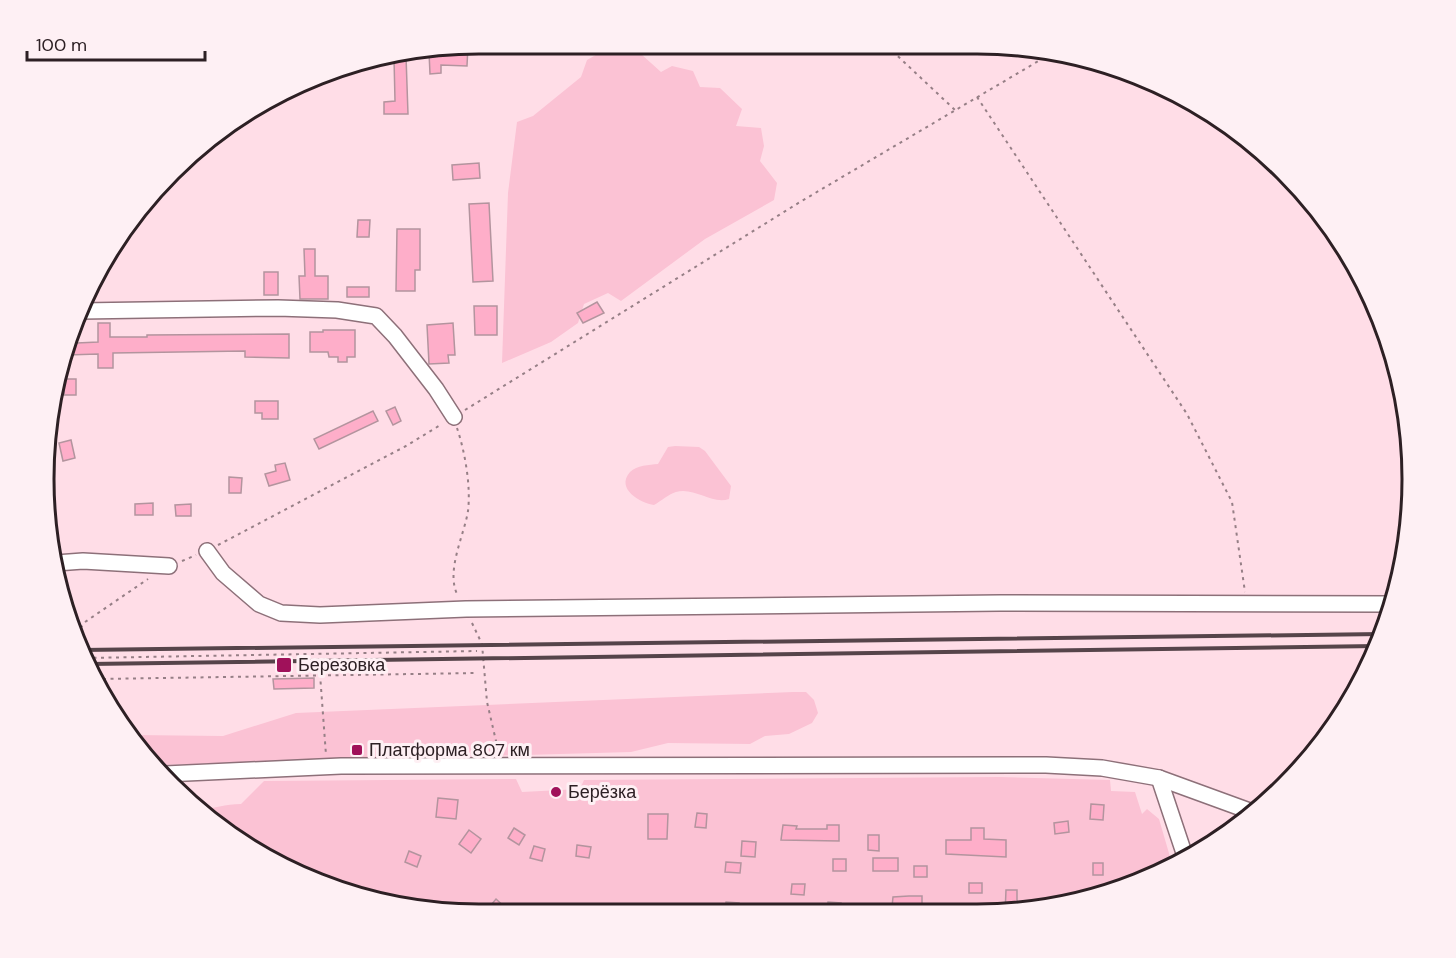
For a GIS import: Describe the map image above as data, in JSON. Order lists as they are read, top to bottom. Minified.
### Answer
{"places":{"transit":["Березовка","Платформа 807 км"],"other":["Берёзка"]},"scale_bar":"100 m"}
